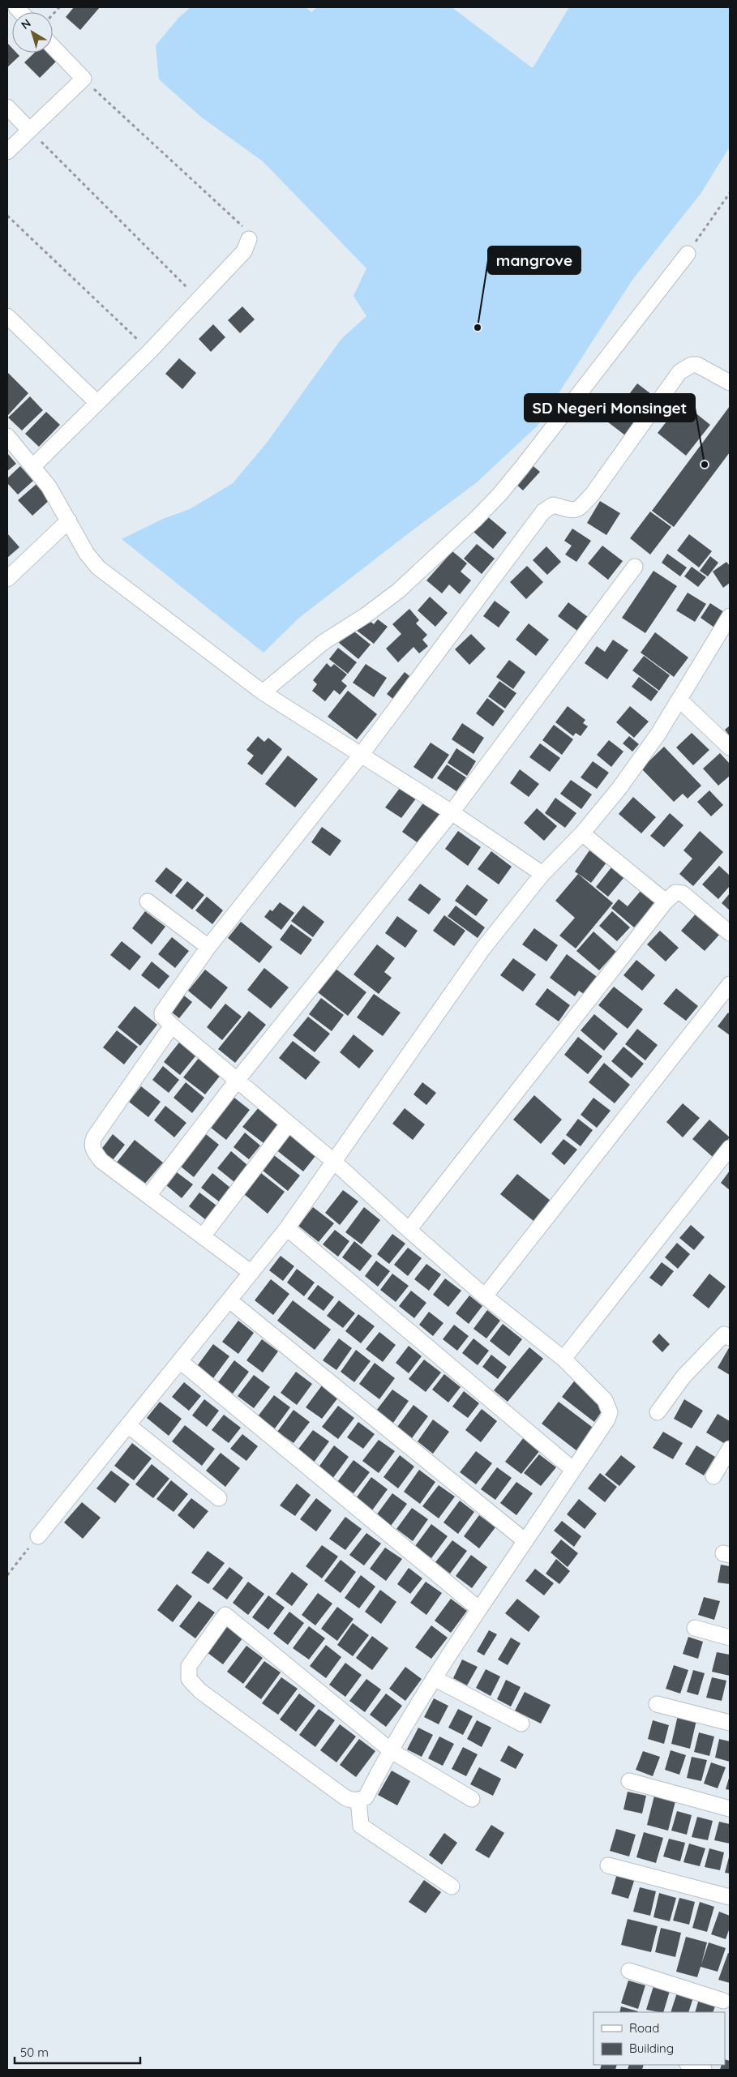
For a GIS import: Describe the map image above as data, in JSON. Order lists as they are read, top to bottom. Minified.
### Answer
{"places":["mangrove","SD Negeri Monsinget"],"legend":["Road","Building"],"scale_bar":"50 m","north":"top left"}
